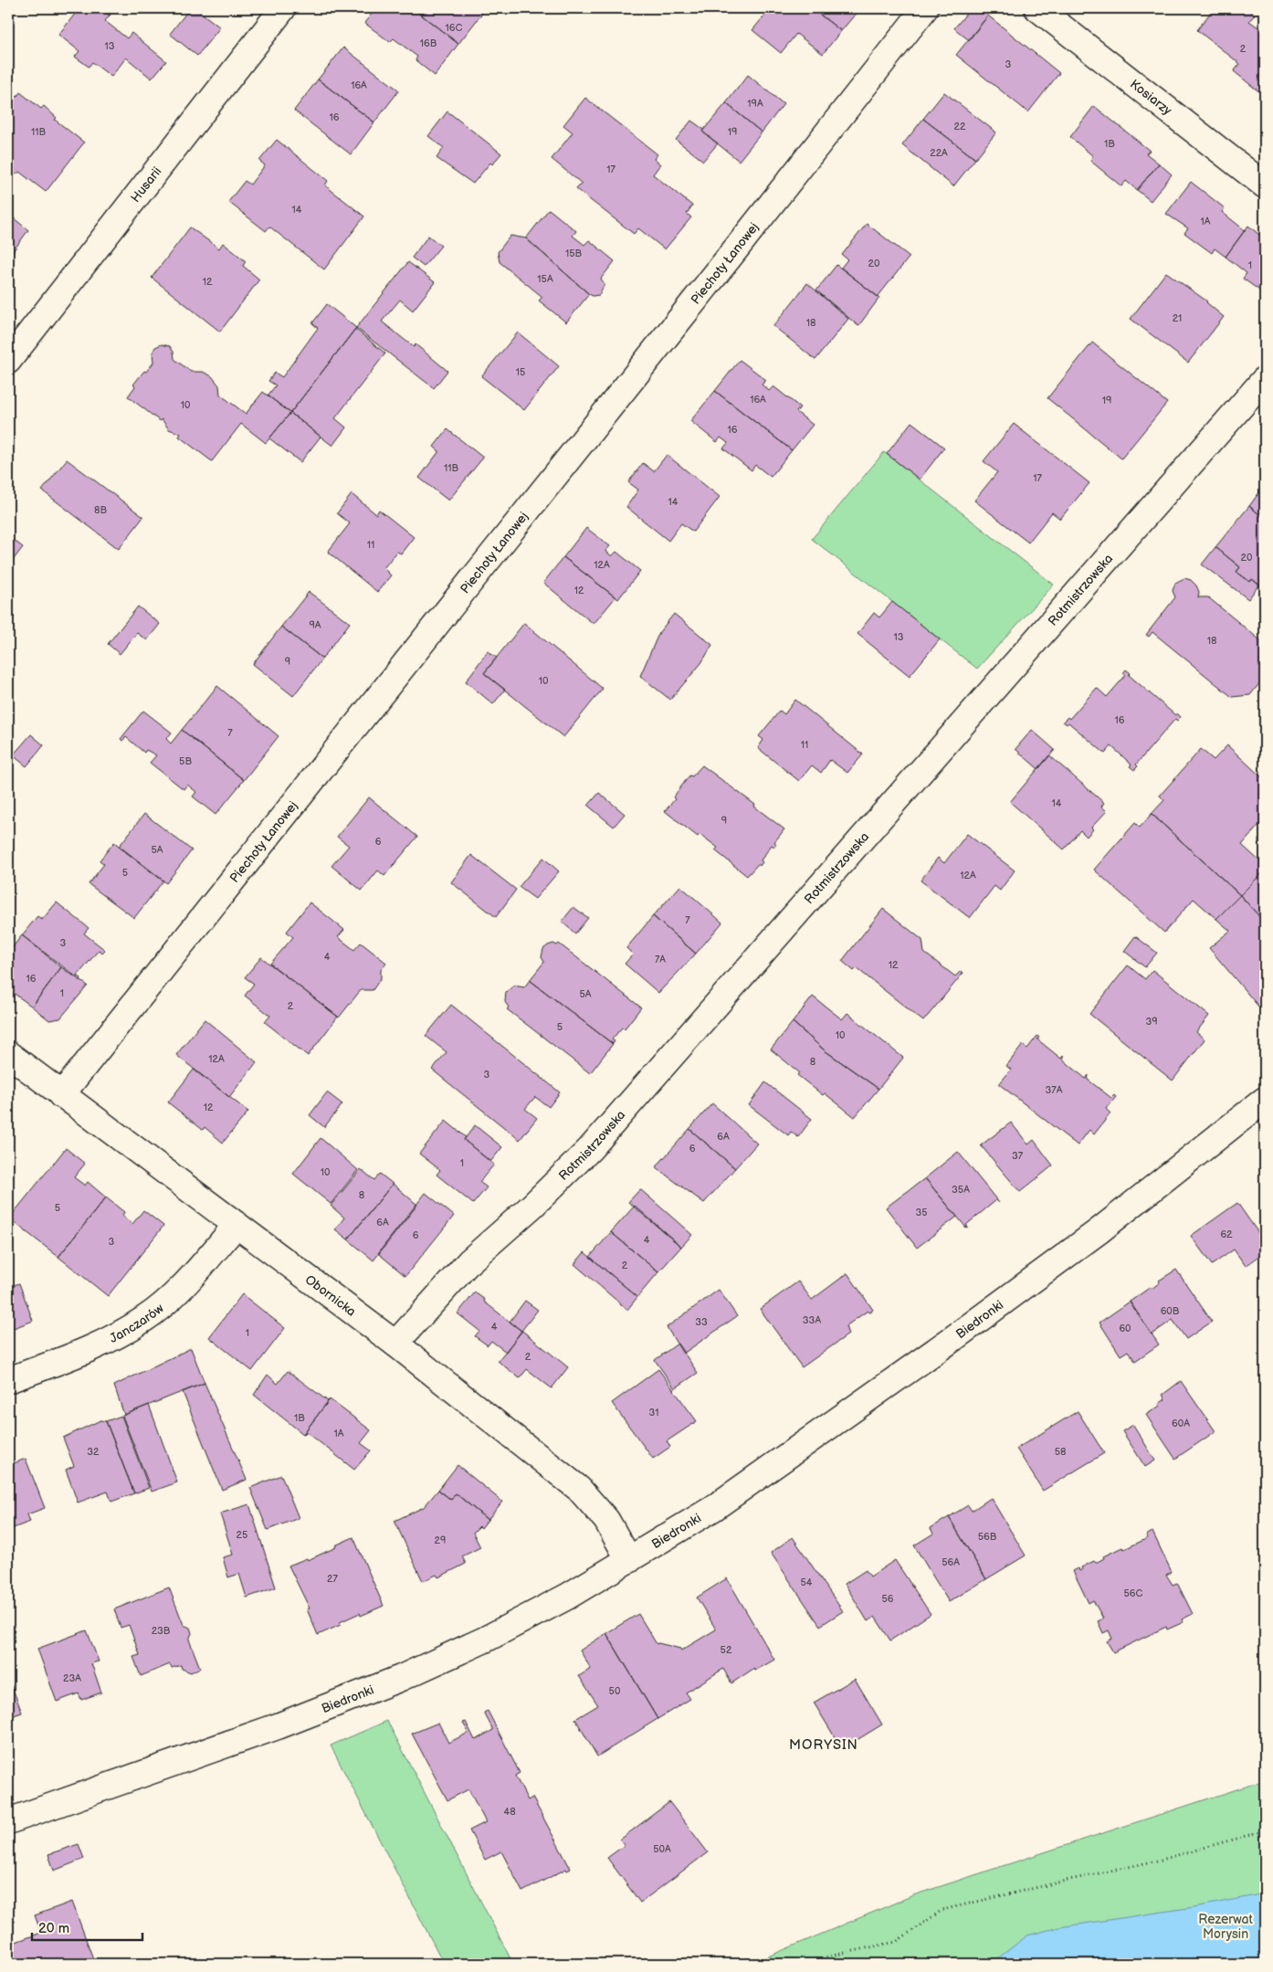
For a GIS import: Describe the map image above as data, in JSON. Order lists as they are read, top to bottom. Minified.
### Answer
{"streets":{"street":["Kosiarzy","Husarii","Piechoty Łanowej","Rotmistrzowska","Obornicka","Biedronki","Janczarów"]},"crossings":[["Piechoty Łanowej","Obornicka"],["Rotmistrzowska","Obornicka"],["Obornicka","Biedronki"],["Obornicka","Janczarów"]],"districts":["MORYSIN"],"parks":["Rezerwat Morysin"],"house_numbers":["16C","16B","13","2","3","16A","19A","16","22","11B","19","1B","22A","17","14","1A","15B","20","1","15A","12","21","18","15","16A","19","10","16","11B","17","14","8B","11","20","12A","12","9A","13","18","9","10","16","7","11","5B","14","9","6","5A","5","12A","7","3","4","7A","12","16","1","5A","2","39","5","10","12A","8","3","37A","12","6A","6","37","1","10","35A","8","5","35","6A","62","6","4","3","2","60B","33A","33","4","60","1","2","31","1B","60A","1A","32","58","25","56B","29","56A","27","54","56C","56","23B","52","23A","50","48","50A"],"scale_bar":"20 m"}
